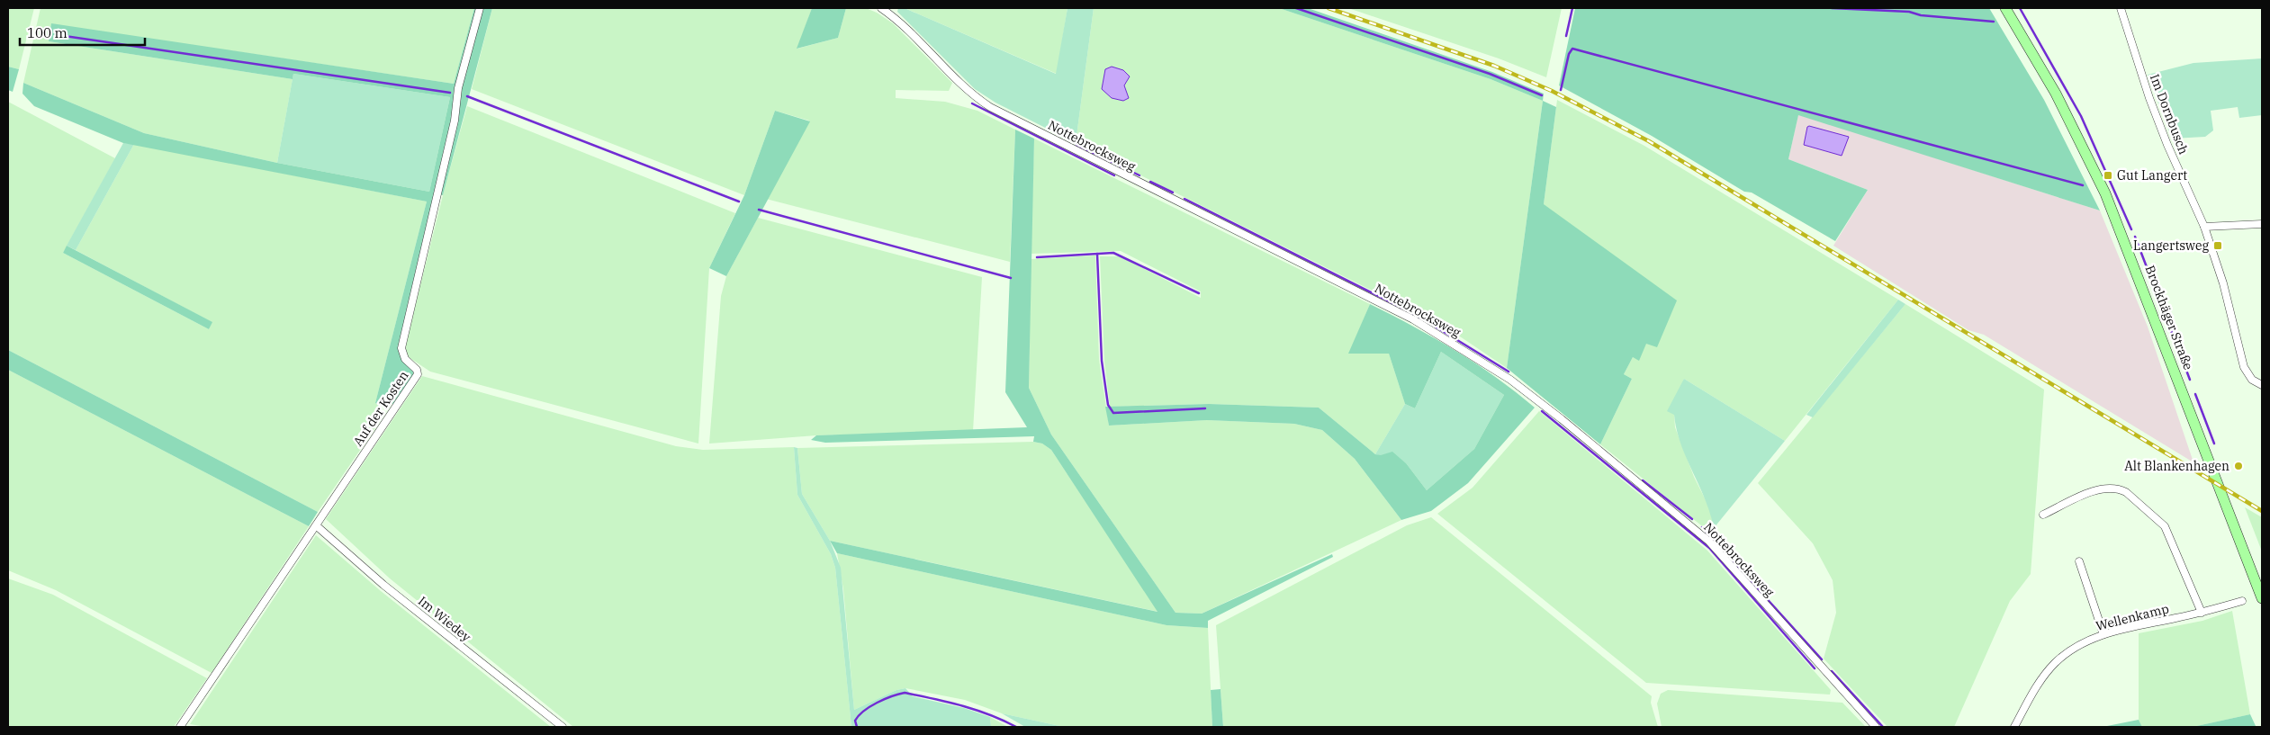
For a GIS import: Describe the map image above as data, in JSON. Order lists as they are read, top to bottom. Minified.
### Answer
{"streets":{"main road":["Brockhäger Straße"],"street":["Im Dornbusch","Nottebrocksweg","Auf der Kosten","Wellenkamp","Im Wiedey"]},"crossings":[["Auf der Kosten","Im Wiedey"]],"places":{"transit":["Gut Langert","Langertsweg"],"other":["Alt Blankenhagen"]},"scale_bar":"100 m"}
